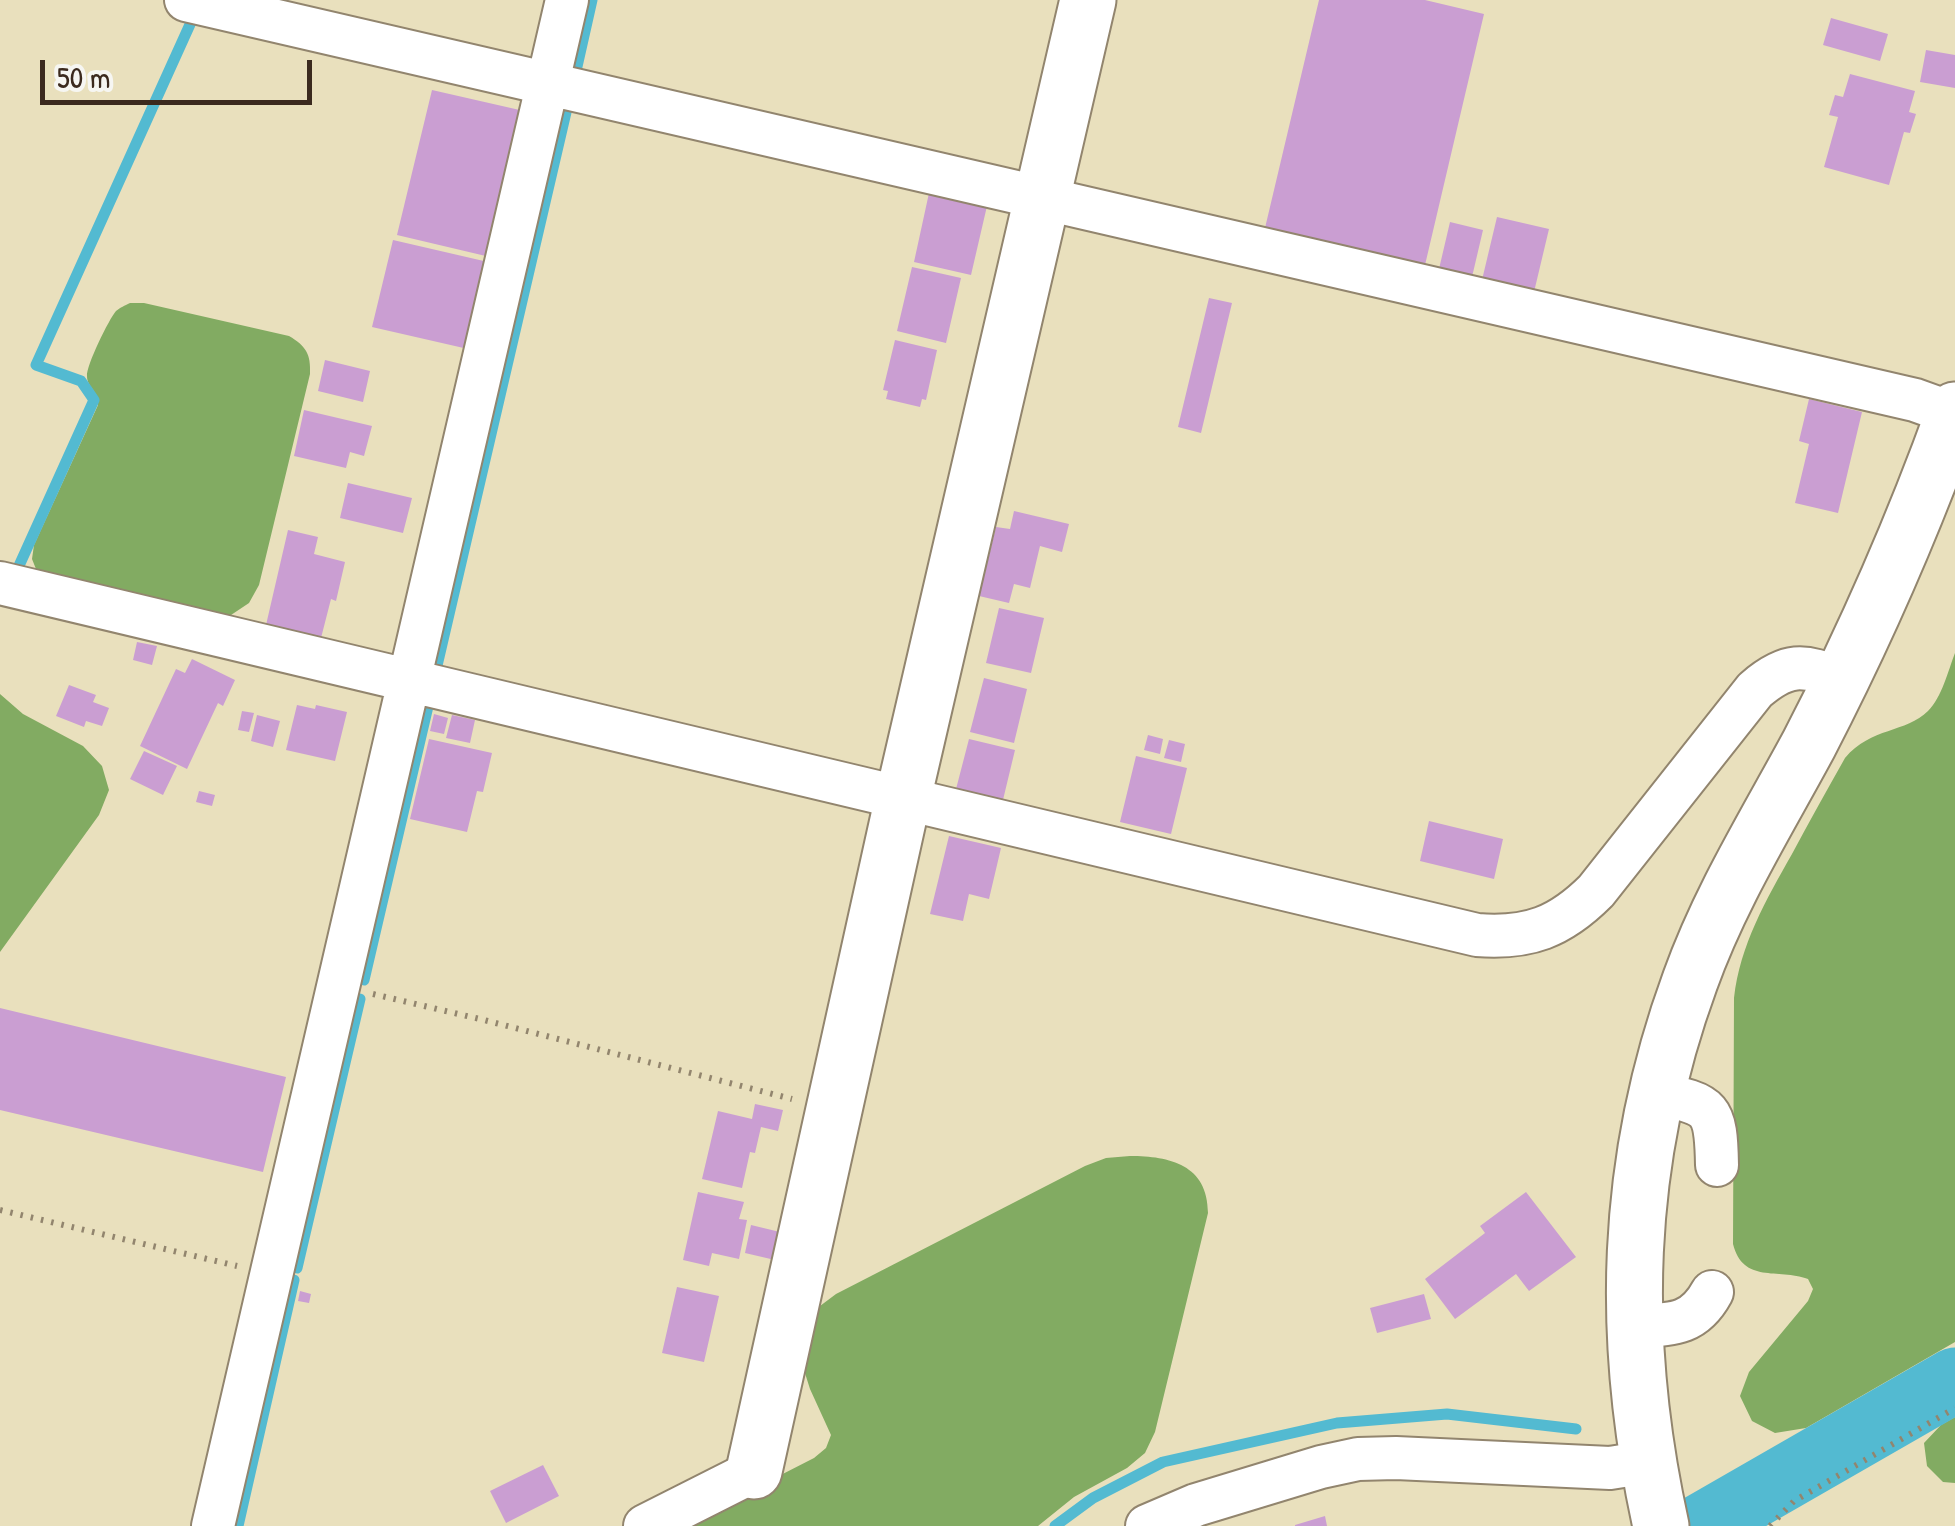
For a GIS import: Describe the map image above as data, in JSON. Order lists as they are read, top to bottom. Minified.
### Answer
{"scale_bar":"50 m"}
